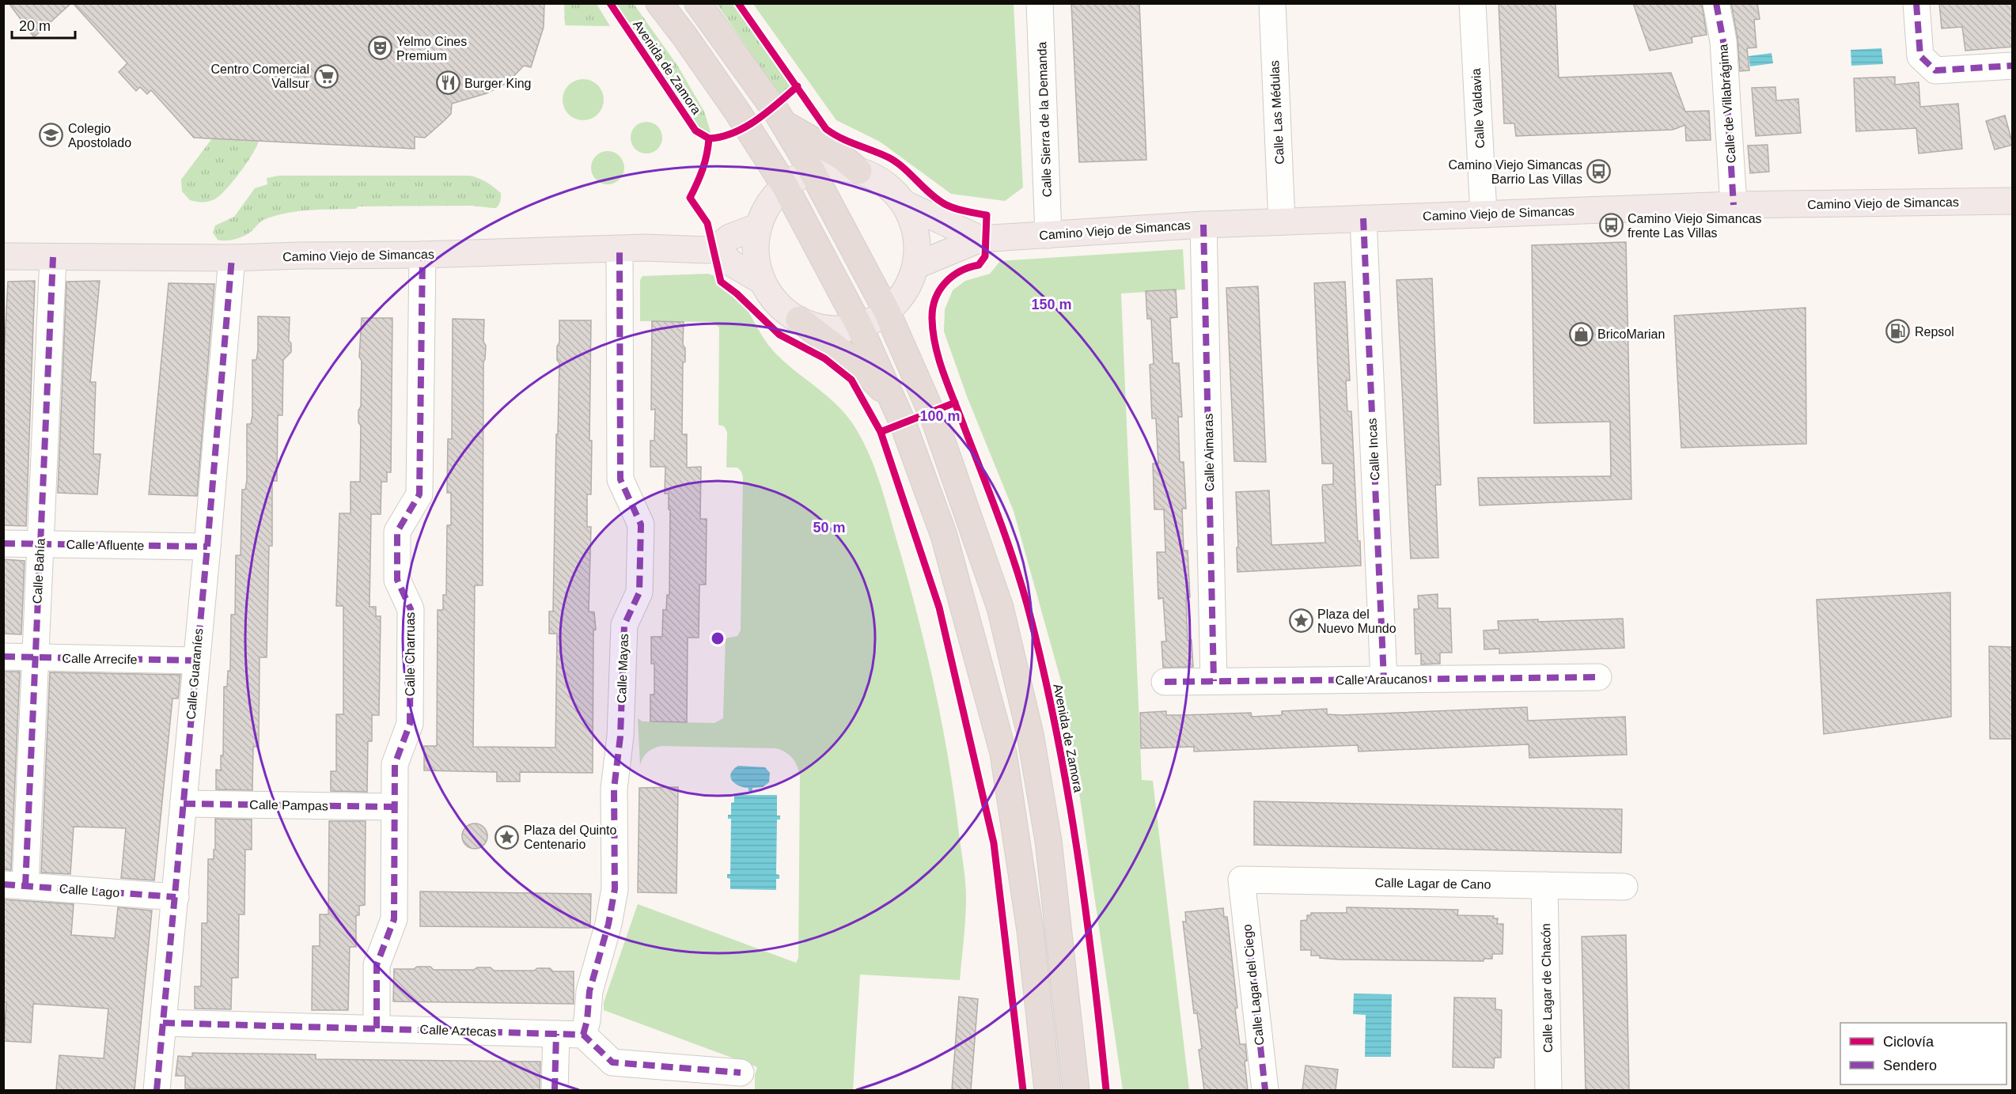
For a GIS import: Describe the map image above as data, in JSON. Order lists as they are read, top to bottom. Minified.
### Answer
{"streets":{"main road":["Camino Viejo de Simancas"],"street":["Calle de Villabrágima","Calle Valdavia","Calle Las Médulas","Calle Sierra de la Demanda","Calle Incas","Calle Aimaras","Calle Afluente","Calle Bahía","Calle Charruas","Calle Arrecife","Calle Mayas","Calle Guaraníes","Calle Araucanos","Calle Pampas","Calle Lagar de Cano","Calle Lago","Calle Lagar del Ciego","Calle Lagar de Chacón","Calle Aztecas"],"cycle path":["Avenida de Zamora"]},"crossings":[["Calle de Villabrágima","Camino Viejo de Simancas"],["Calle Valdavia","Camino Viejo de Simancas"],["Calle Las Médulas","Camino Viejo de Simancas"],["Calle Sierra de la Demanda","Camino Viejo de Simancas"],["Camino Viejo de Simancas","Calle Incas"],["Camino Viejo de Simancas","Calle Aimaras"],["Camino Viejo de Simancas","Calle Bahía"],["Camino Viejo de Simancas","Calle Charruas"],["Camino Viejo de Simancas","Calle Mayas"],["Camino Viejo de Simancas","Calle Guaraníes"],["Calle Incas","Calle Araucanos"],["Calle Aimaras","Calle Araucanos"],["Calle Afluente","Calle Bahía"],["Calle Afluente","Calle Guaraníes"],["Calle Bahía","Calle Arrecife"],["Calle Bahía","Calle Lago"],["Calle Charruas","Calle Pampas"],["Calle Charruas","Calle Aztecas"],["Calle Arrecife","Calle Guaraníes"],["Calle Mayas","Calle Aztecas"],["Calle Guaraníes","Calle Pampas"],["Calle Guaraníes","Calle Lago"],["Calle Guaraníes","Calle Aztecas"],["Calle Lagar de Cano","Calle Lagar del Ciego"],["Calle Lagar de Cano","Calle Lagar de Chacón"]],"places":{"theatre":["Yelmo Cines Premium"],"supermarket":["Centro Comercial Vallsur"],"restaurant":["Burger King"],"school or university":["Colegio Apostolado"],"bus stop":["Camino Viejo Simancas Barrio Las Villas","Camino Viejo Simancas frente Las Villas"],"fuel station":["Repsol"],"shop":["BricoMarian"],"place":["Plaza del Nuevo Mundo","Plaza del Quinto Centenario"]},"legend":["Ciclovía","Sendero"],"scale_bar":"20 m","rings":["150 m","100 m","50 m"]}
